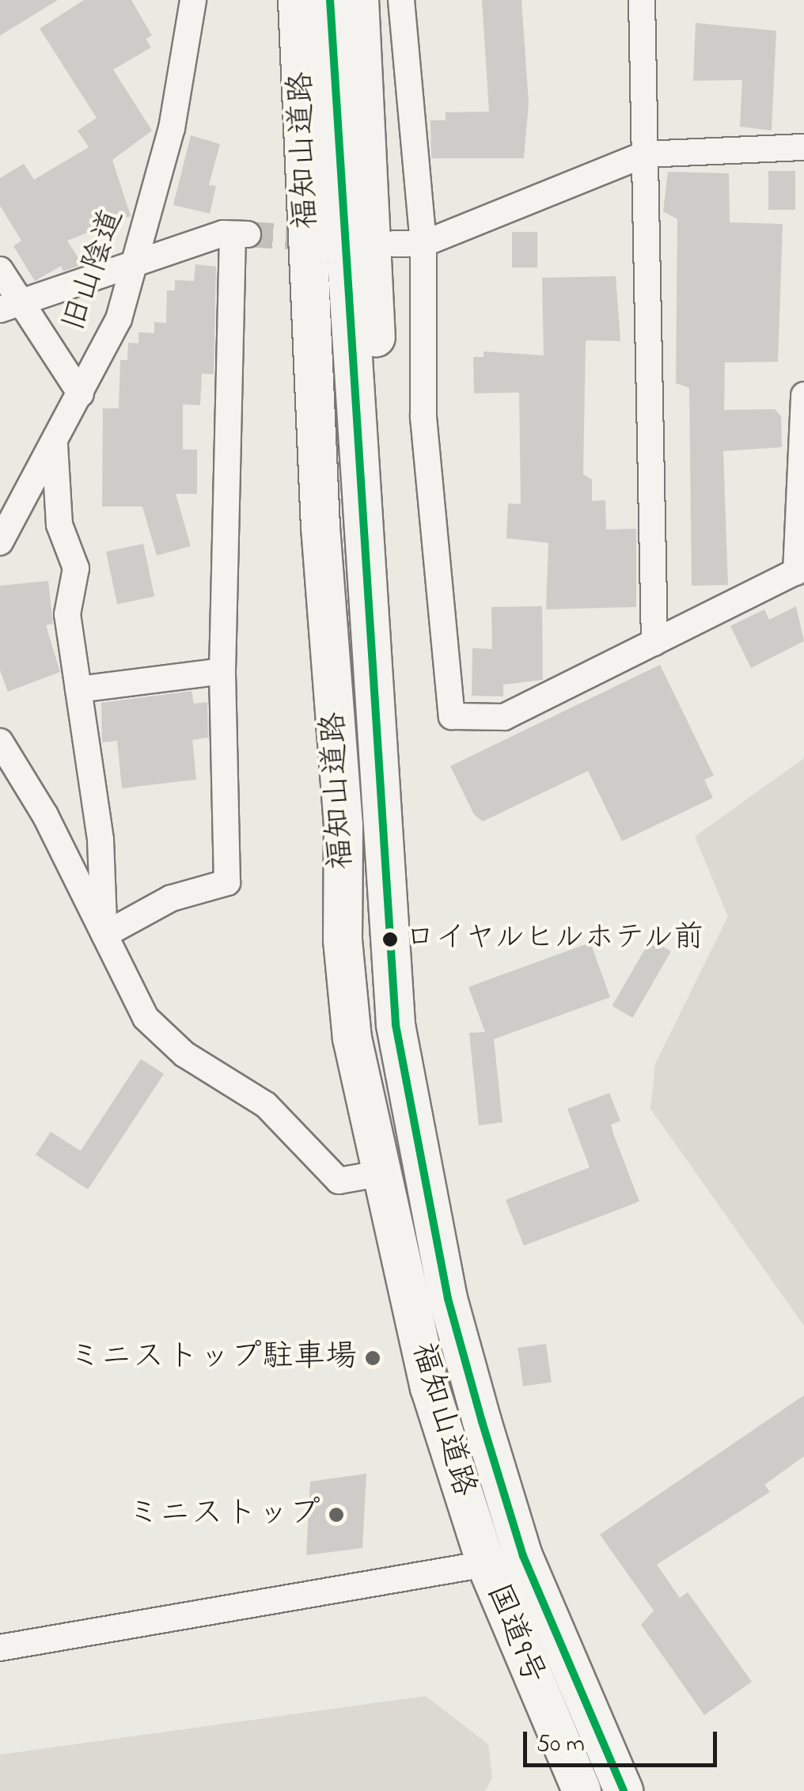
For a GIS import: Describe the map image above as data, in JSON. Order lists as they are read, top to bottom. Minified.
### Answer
{"streets":{"highway":["福知山道路","国道9号"],"street":["旧山陰道"]},"crossings":[["福知山道路","国道9号"]],"places":["ロイヤルヒルホテル前","ミニストップ駐車場","ミニストップ"],"scale_bar":"50 m"}
